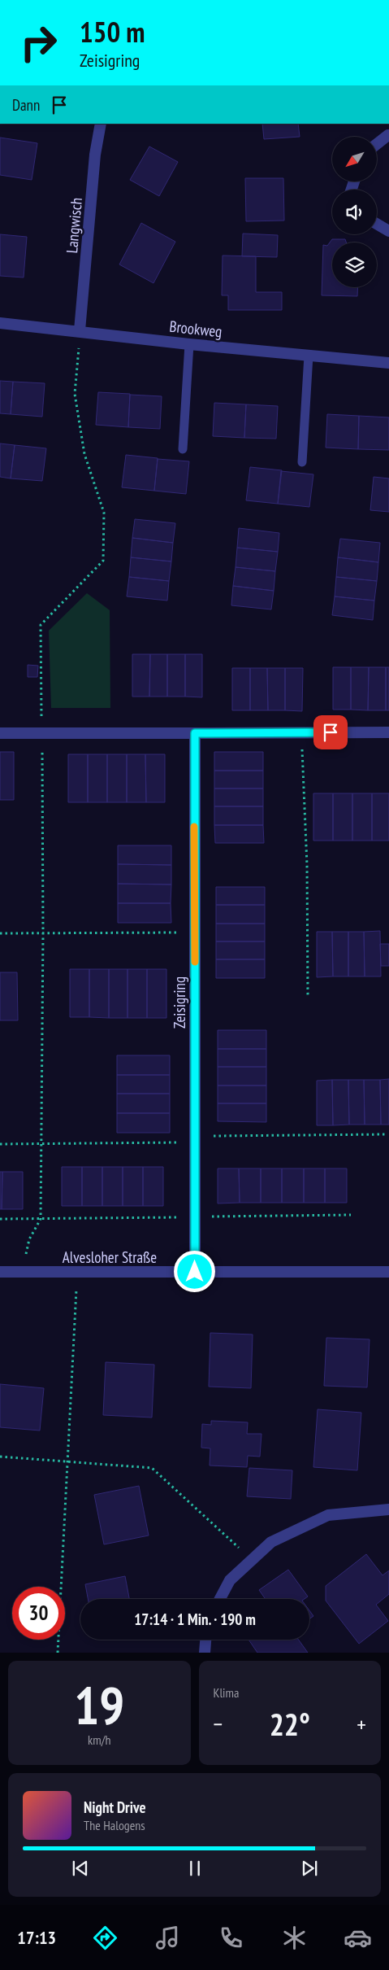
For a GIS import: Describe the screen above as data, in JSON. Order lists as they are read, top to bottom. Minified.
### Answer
{"streets":{"street":["Langwisch","Brookweg","Zeisigring","Alvesloher Straße"]},"crossings":[["Langwisch","Brookweg"],["Zeisigring","Alvesloher Straße"]],"north":"bottom left","page":{"turn":["150 m","Zeisigring"],"then":"Dann","limit":"30","trip":"17:14 · 1 Min. · 190 m","tile":[["19","km/h"],"Klima"],"heat":["−","22°","+"],"song":["Night Drive","The Halogens"],"tabs":"17:13"}}
